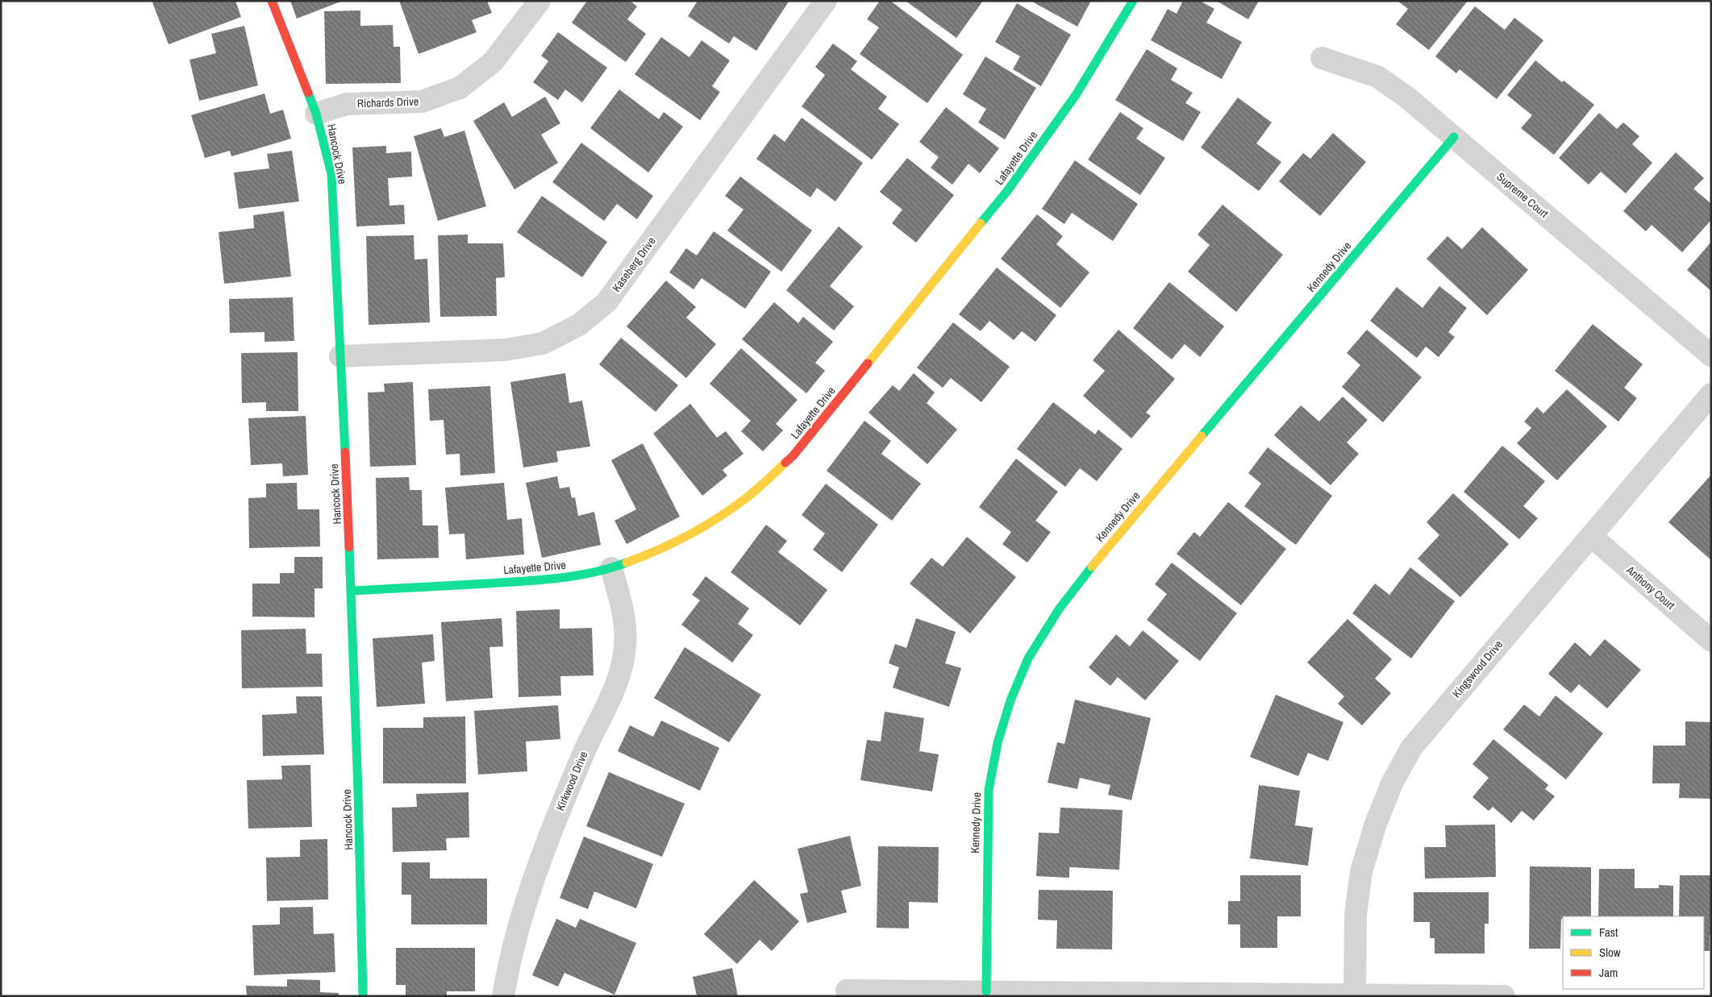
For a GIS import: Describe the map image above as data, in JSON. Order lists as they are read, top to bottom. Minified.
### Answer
{"streets":{"street":["Richards Drive","Hancock Drive","Lafayette Drive","Supreme Court","Kaseberg Drive","Kennedy Drive","Anthony Court","Kingswood Drive","Kirkwood Drive"]},"crossings":[["Richards Drive","Hancock Drive"],["Hancock Drive","Lafayette Drive"],["Hancock Drive","Kaseberg Drive"],["Lafayette Drive","Kirkwood Drive"],["Supreme Court","Kennedy Drive"],["Anthony Court","Kingswood Drive"]],"legend":["Fast","Slow","Jam"]}
